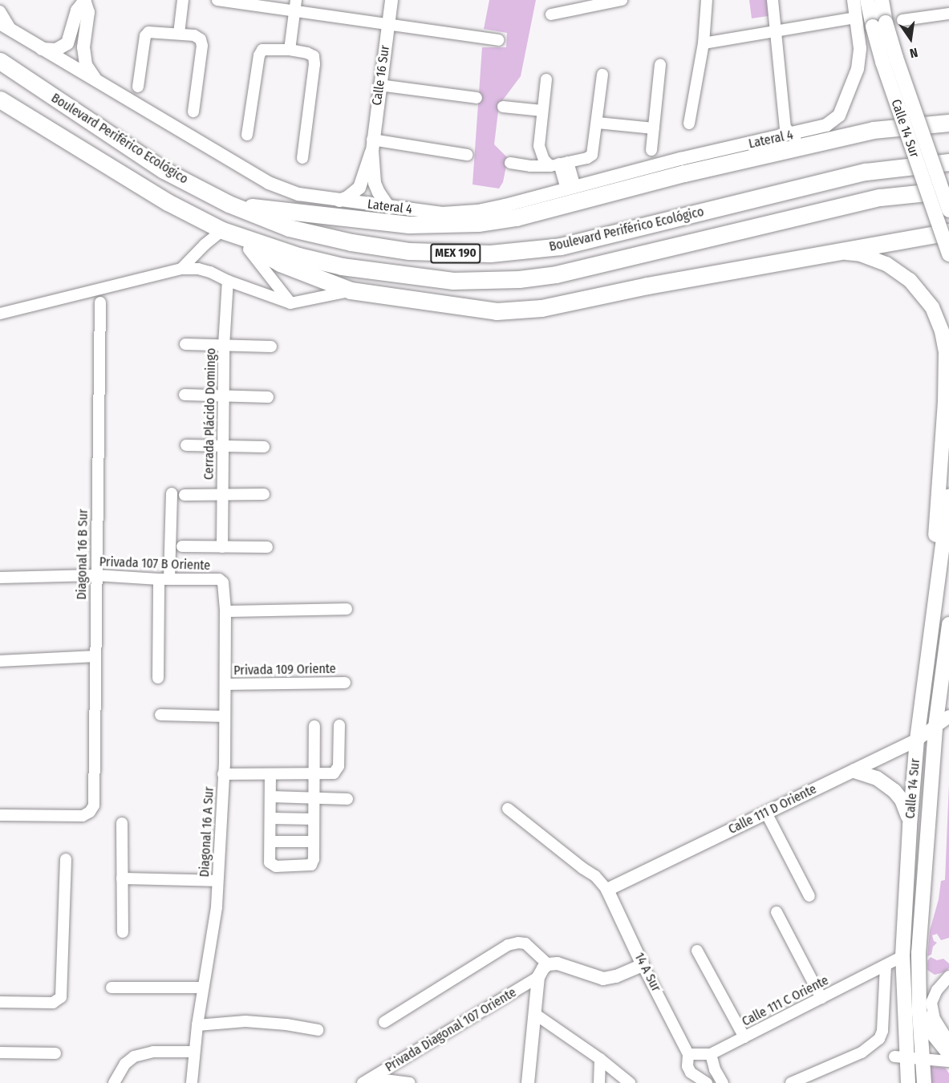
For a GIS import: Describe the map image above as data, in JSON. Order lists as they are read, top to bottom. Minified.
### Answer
{"streets":{"highway":["Boulevard Periférico Ecológico","MEX 190"],"main road":["Calle 14 Sur"],"street":["Calle 16 Sur","Lateral 4","Cerrada Plácido Domingo","Diagonal 16 B Sur","Privada 107 B Oriente","Privada 109 Oriente","Calle 111 D Oriente","Diagonal 16 A Sur","14 A Sur","Calle 111 C Oriente","Privada Diagonal 107 Oriente"]},"crossings":[["Calle 16 Sur","Lateral 4"],["Calle 14 Sur","Calle 111 D Oriente"],["Calle 14 Sur","Calle 111 C Oriente"],["Diagonal 16 B Sur","Privada 107 B Oriente"],["Privada 107 B Oriente","Diagonal 16 A Sur"],["Privada 109 Oriente","Diagonal 16 A Sur"],["Calle 111 D Oriente","14 A Sur"],["14 A Sur","Calle 111 C Oriente"]],"north":"bottom"}
